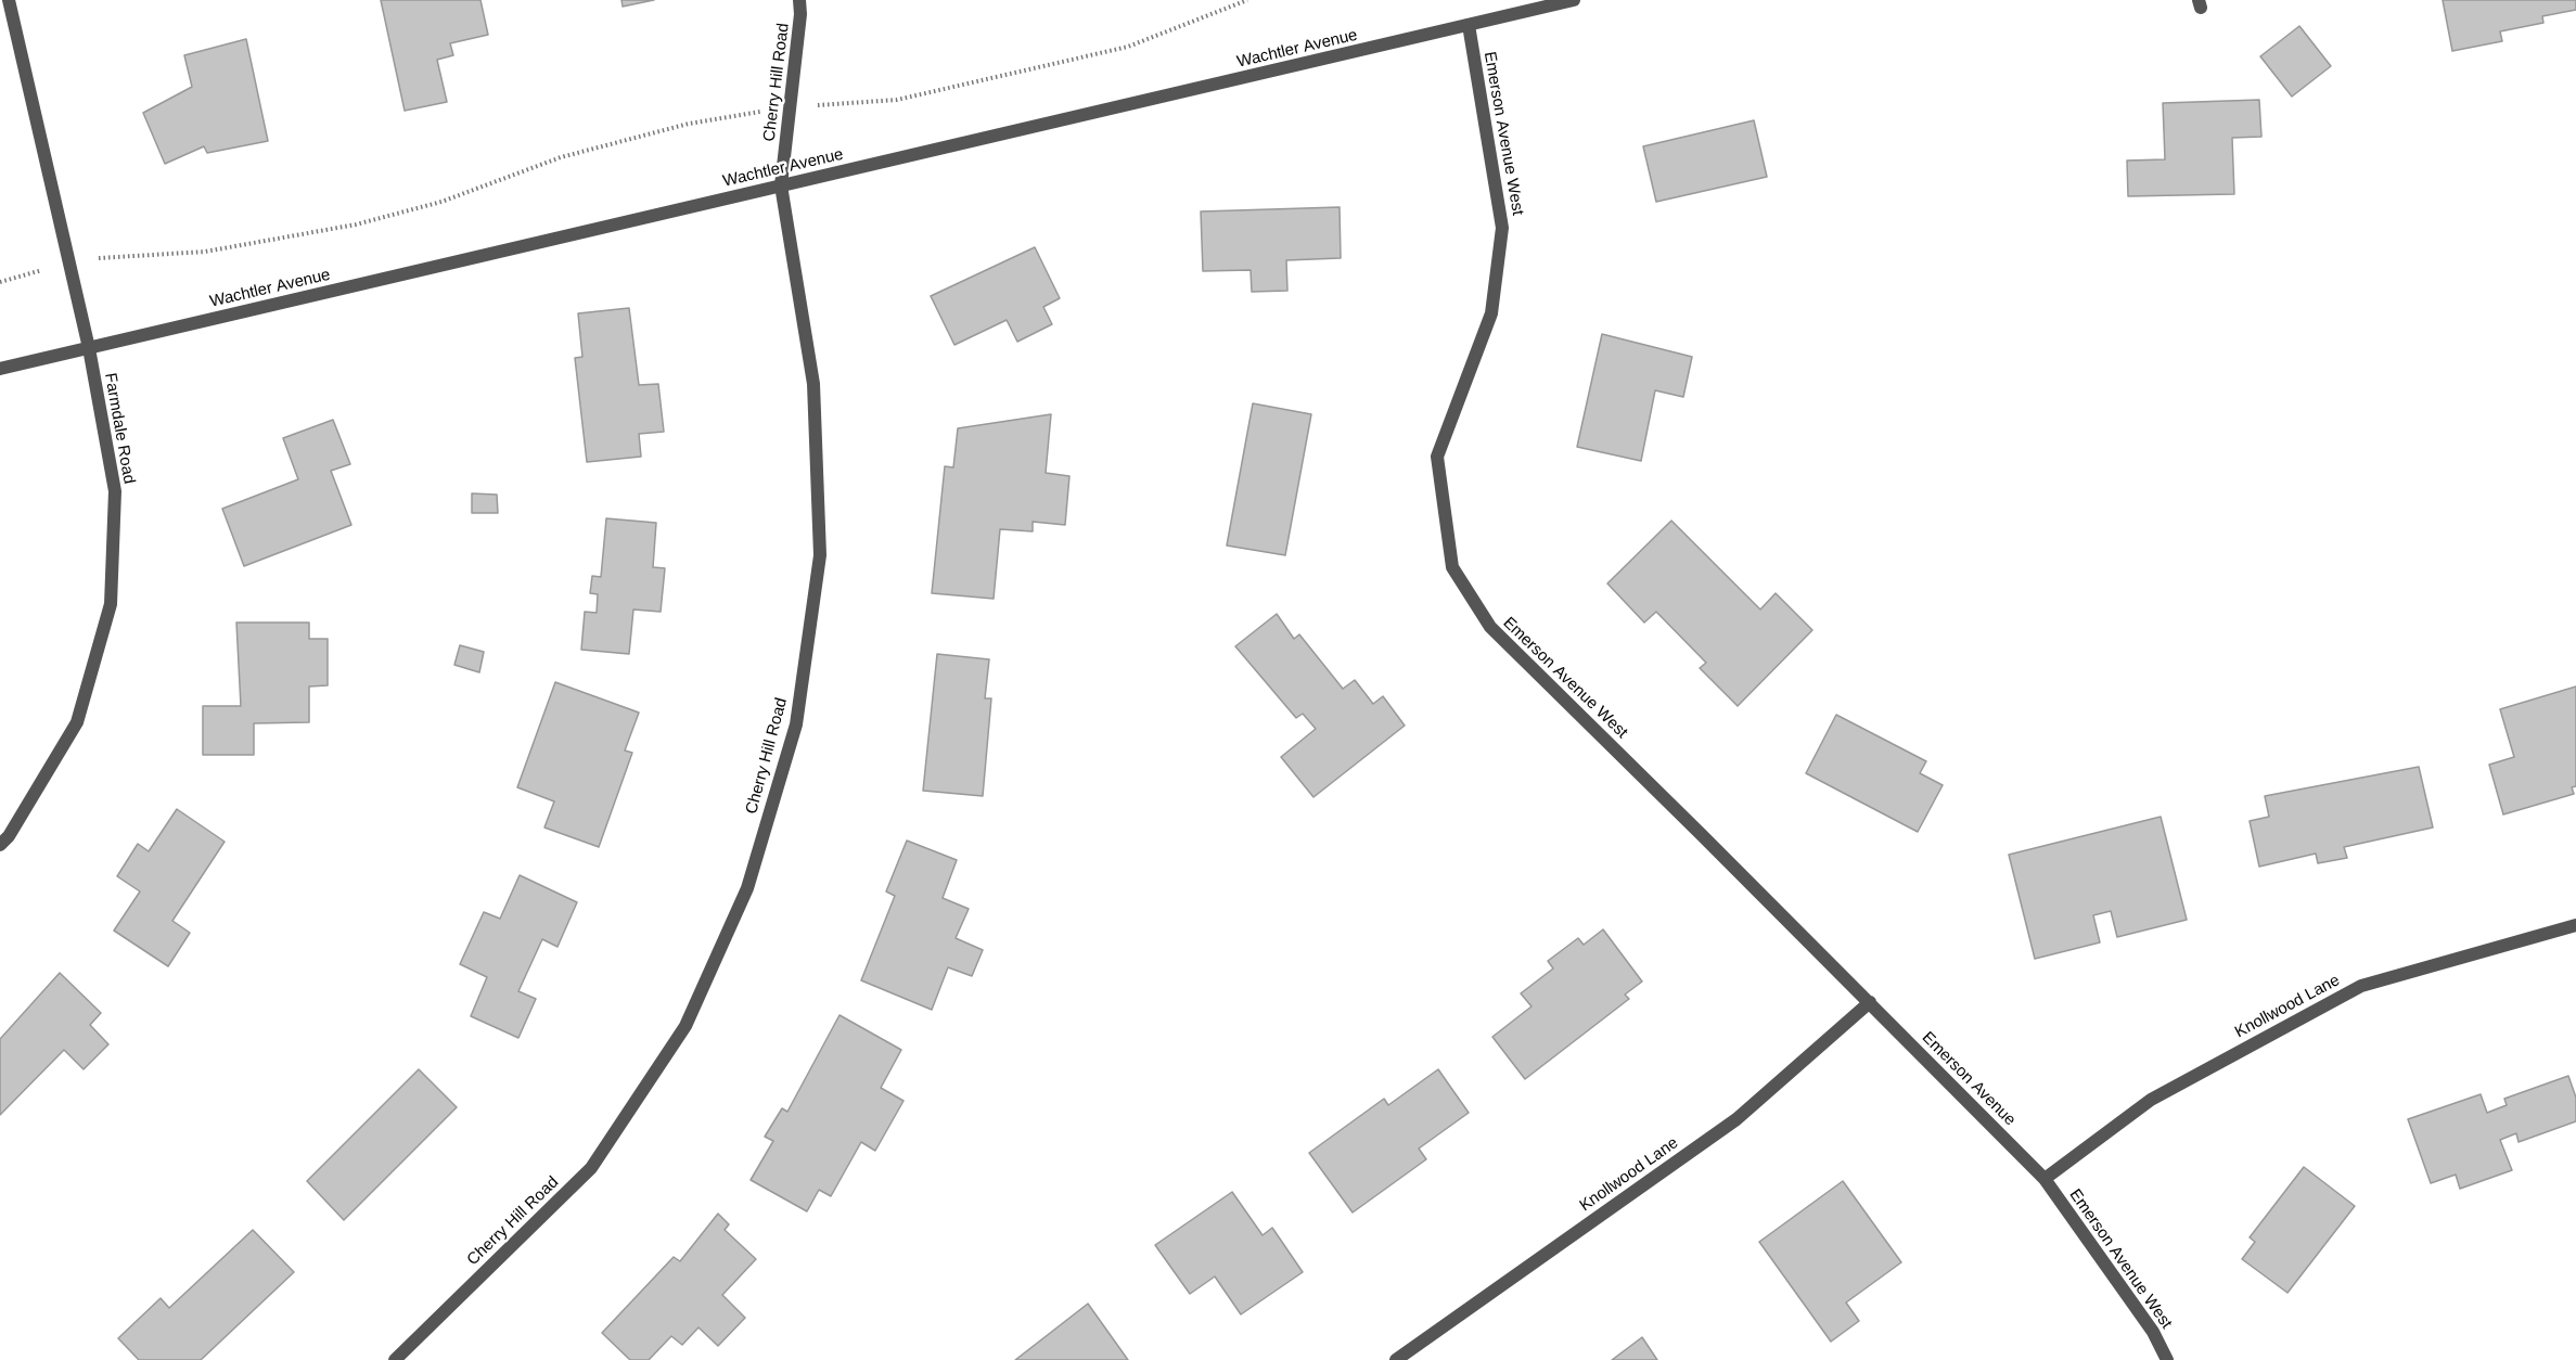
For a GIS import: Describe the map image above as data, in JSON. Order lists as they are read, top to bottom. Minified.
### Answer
{"streets":{"street":["Wachtler Avenue","Cherry Hill Road","Emerson Avenue West","Farmdale Road","Knollwood Lane","Emerson Avenue"]},"crossings":[["Wachtler Avenue","Cherry Hill Road"],["Wachtler Avenue","Emerson Avenue West"],["Wachtler Avenue","Farmdale Road"],["Emerson Avenue West","Knollwood Lane"],["Emerson Avenue West","Emerson Avenue"],["Knollwood Lane","Emerson Avenue"]]}
